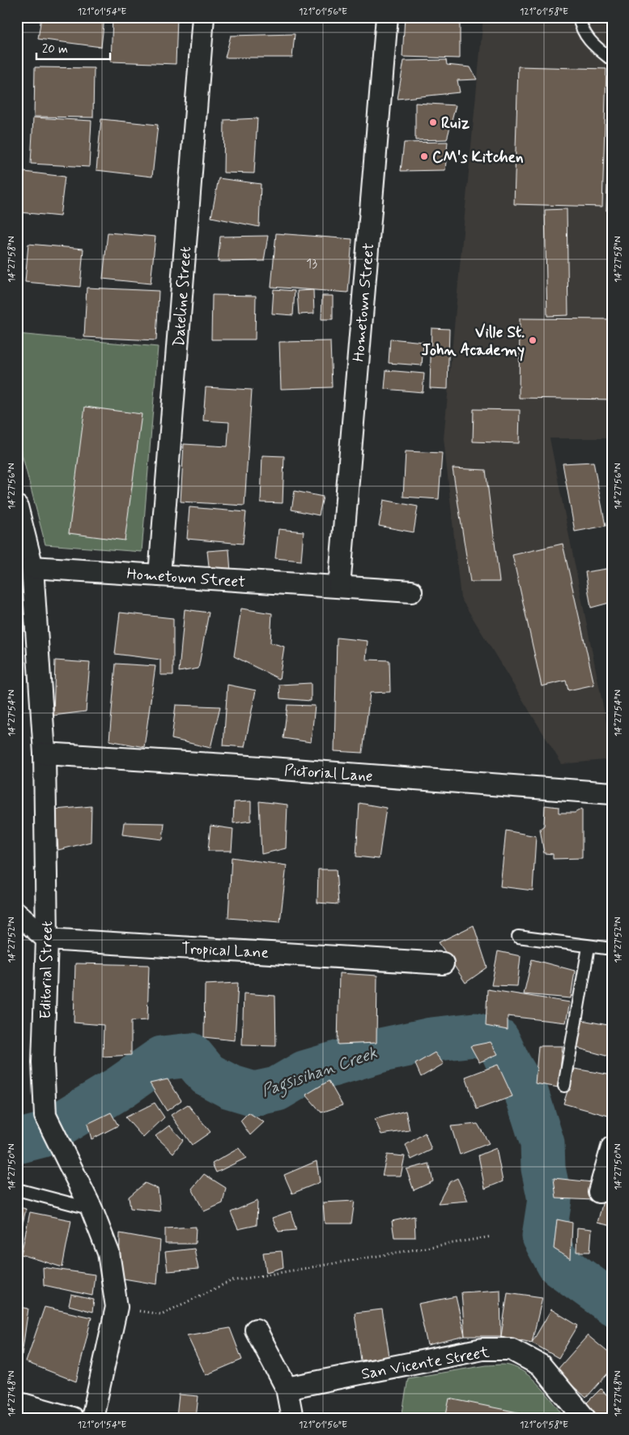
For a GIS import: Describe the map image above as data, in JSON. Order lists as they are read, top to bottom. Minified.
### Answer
{"streets":{"street":["Dateline Street","Hometown Street","Pictorial Lane","Tropical Lane","Editorial Street","San Vicente Street"]},"crossings":[["Dateline Street","Hometown Street"],["Hometown Street","Editorial Street"],["Pictorial Lane","Editorial Street"],["Tropical Lane","Editorial Street"]],"water":["Pagsisihan Creek"],"places":["Ruiz","CM's Kitchen","Ville St. John Academy"],"house_numbers":["13"],"scale_bar":"20 m","coordinates":["121°01'54\"E","121°01'56\"E","121°01'58\"E","14°27'58\"N","14°27'56\"N","14°27'54\"N","14°27'52\"N","14°27'50\"N","14°27'48\"N"]}
